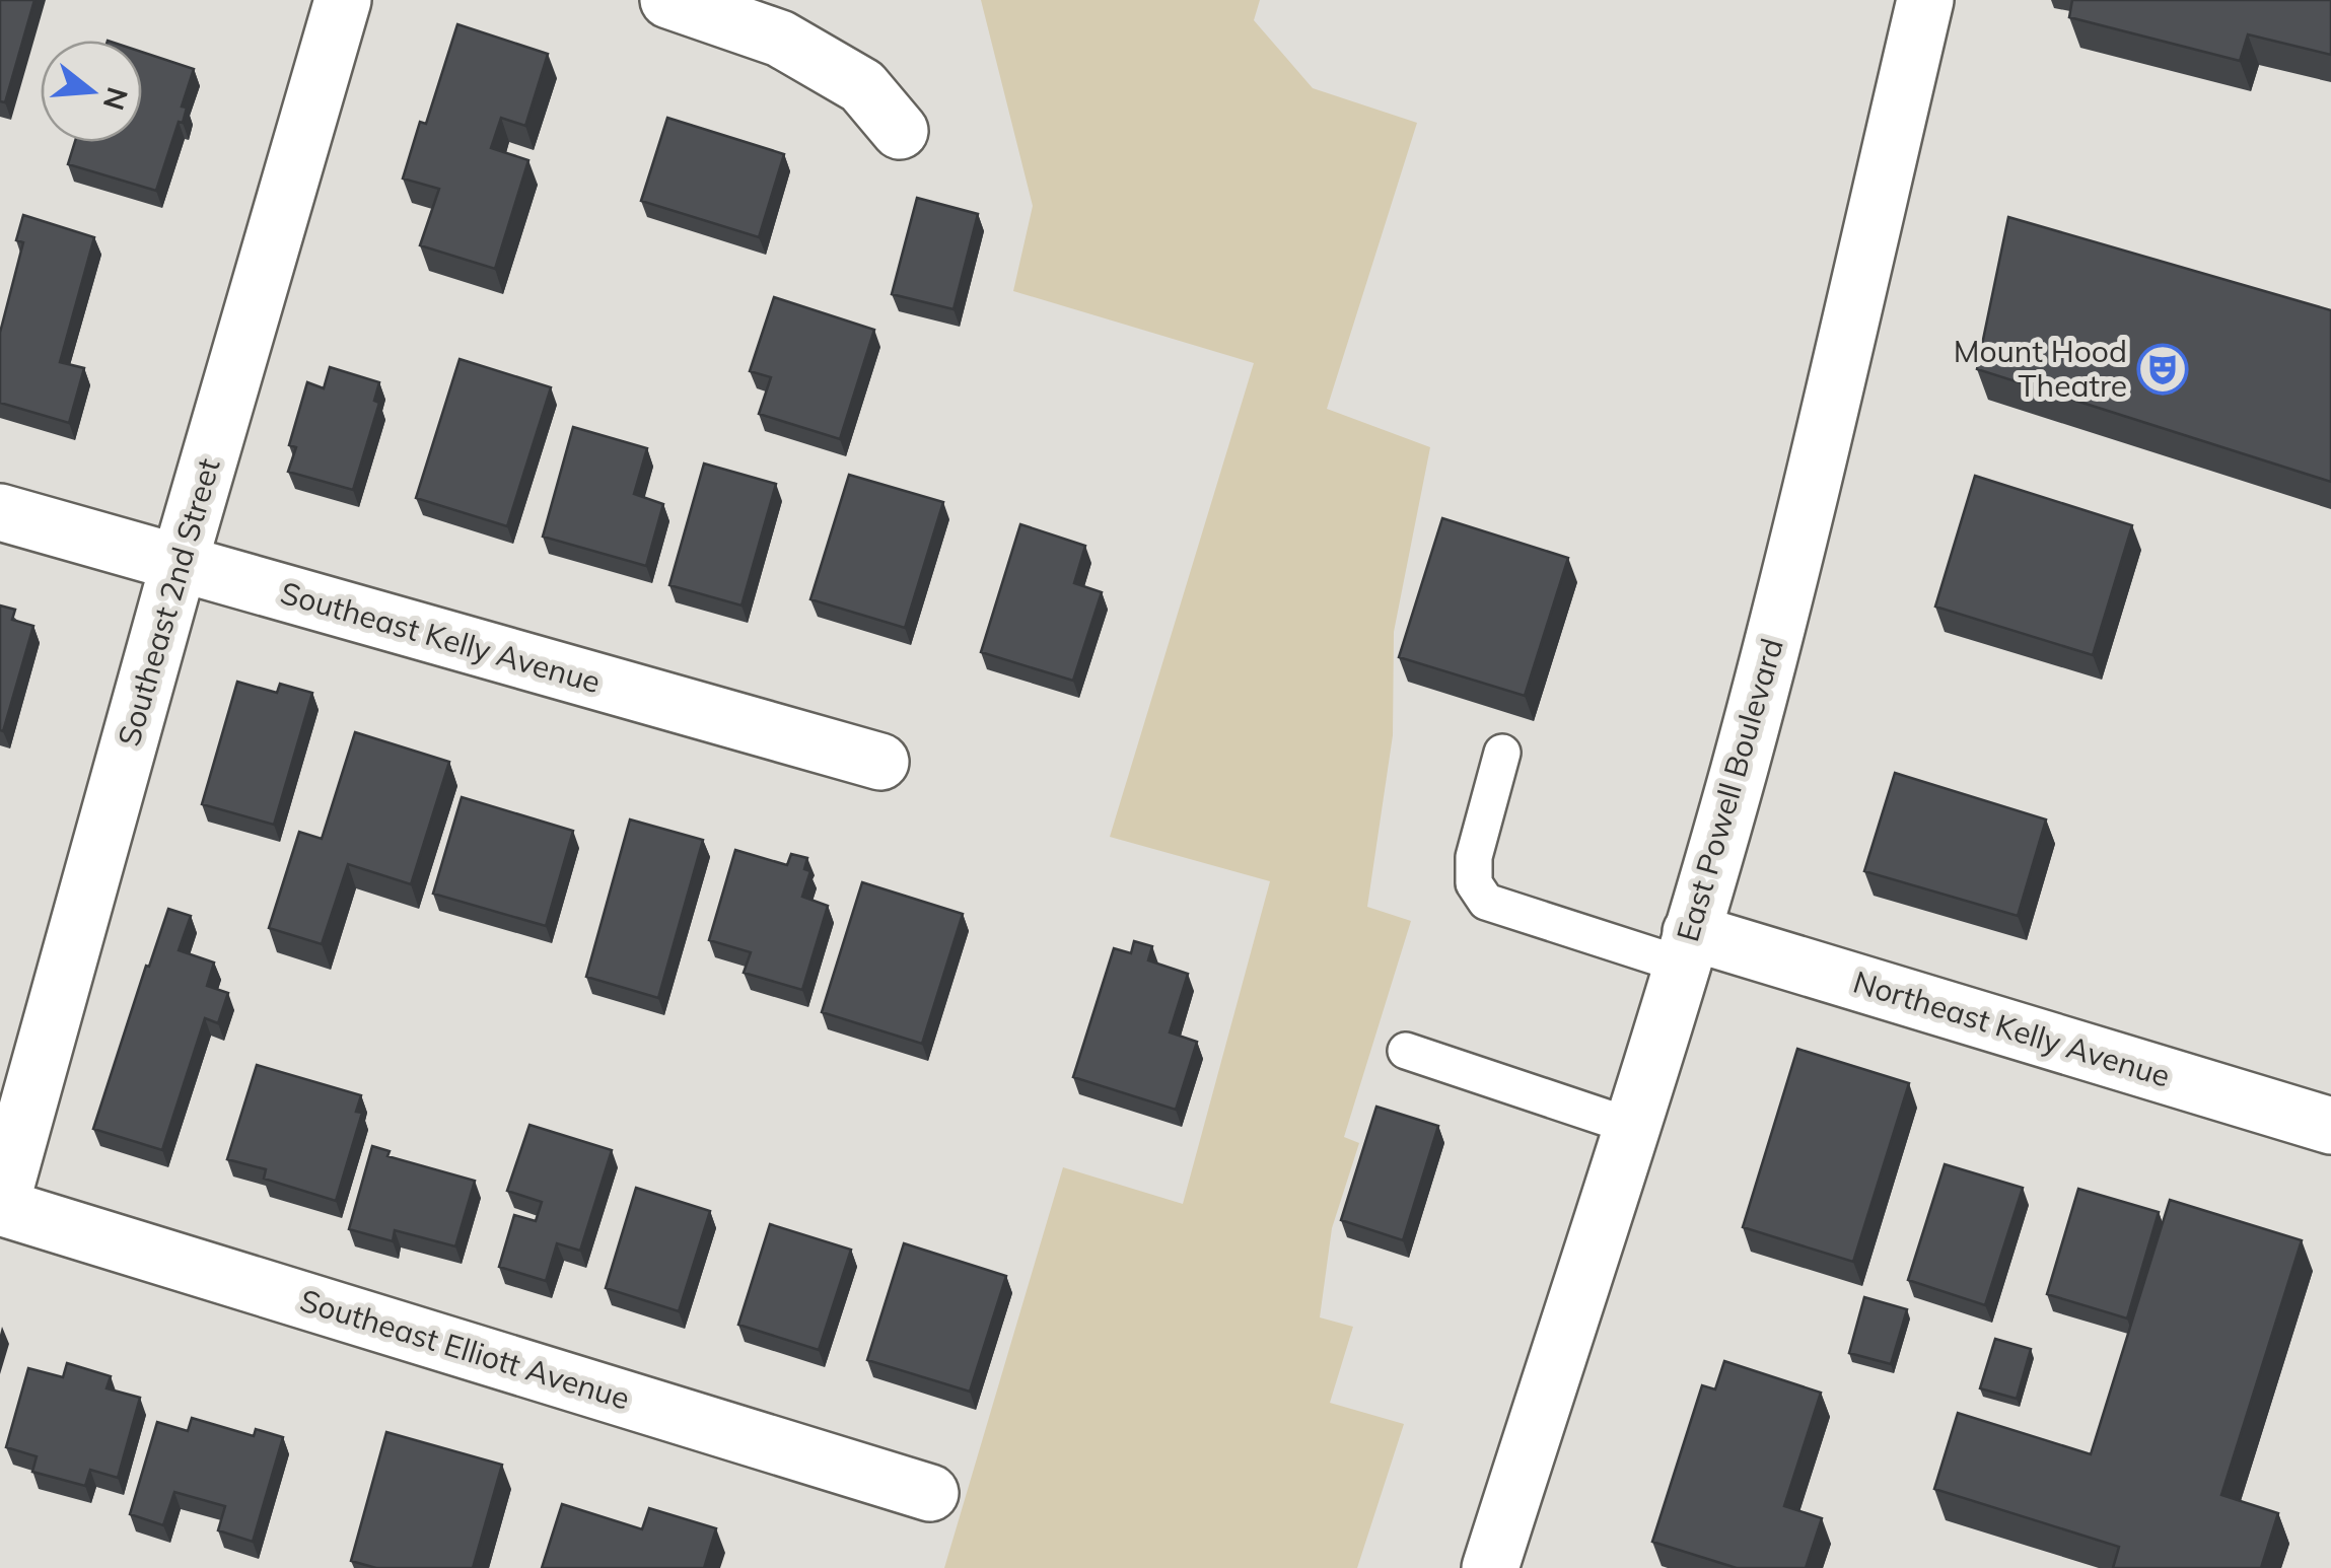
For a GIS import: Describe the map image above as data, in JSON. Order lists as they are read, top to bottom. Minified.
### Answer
{"streets":{"street":["Southeast 2nd Street","Southeast Kelly Avenue","East Powell Boulevard","Northeast Kelly Avenue","Southeast Elliott Avenue"]},"crossings":[["Southeast 2nd Street","Southeast Kelly Avenue"],["Southeast 2nd Street","Southeast Elliott Avenue"],["East Powell Boulevard","Northeast Kelly Avenue"]],"places":{"theatre":["Mount Hood Theatre"]},"north":"right"}
